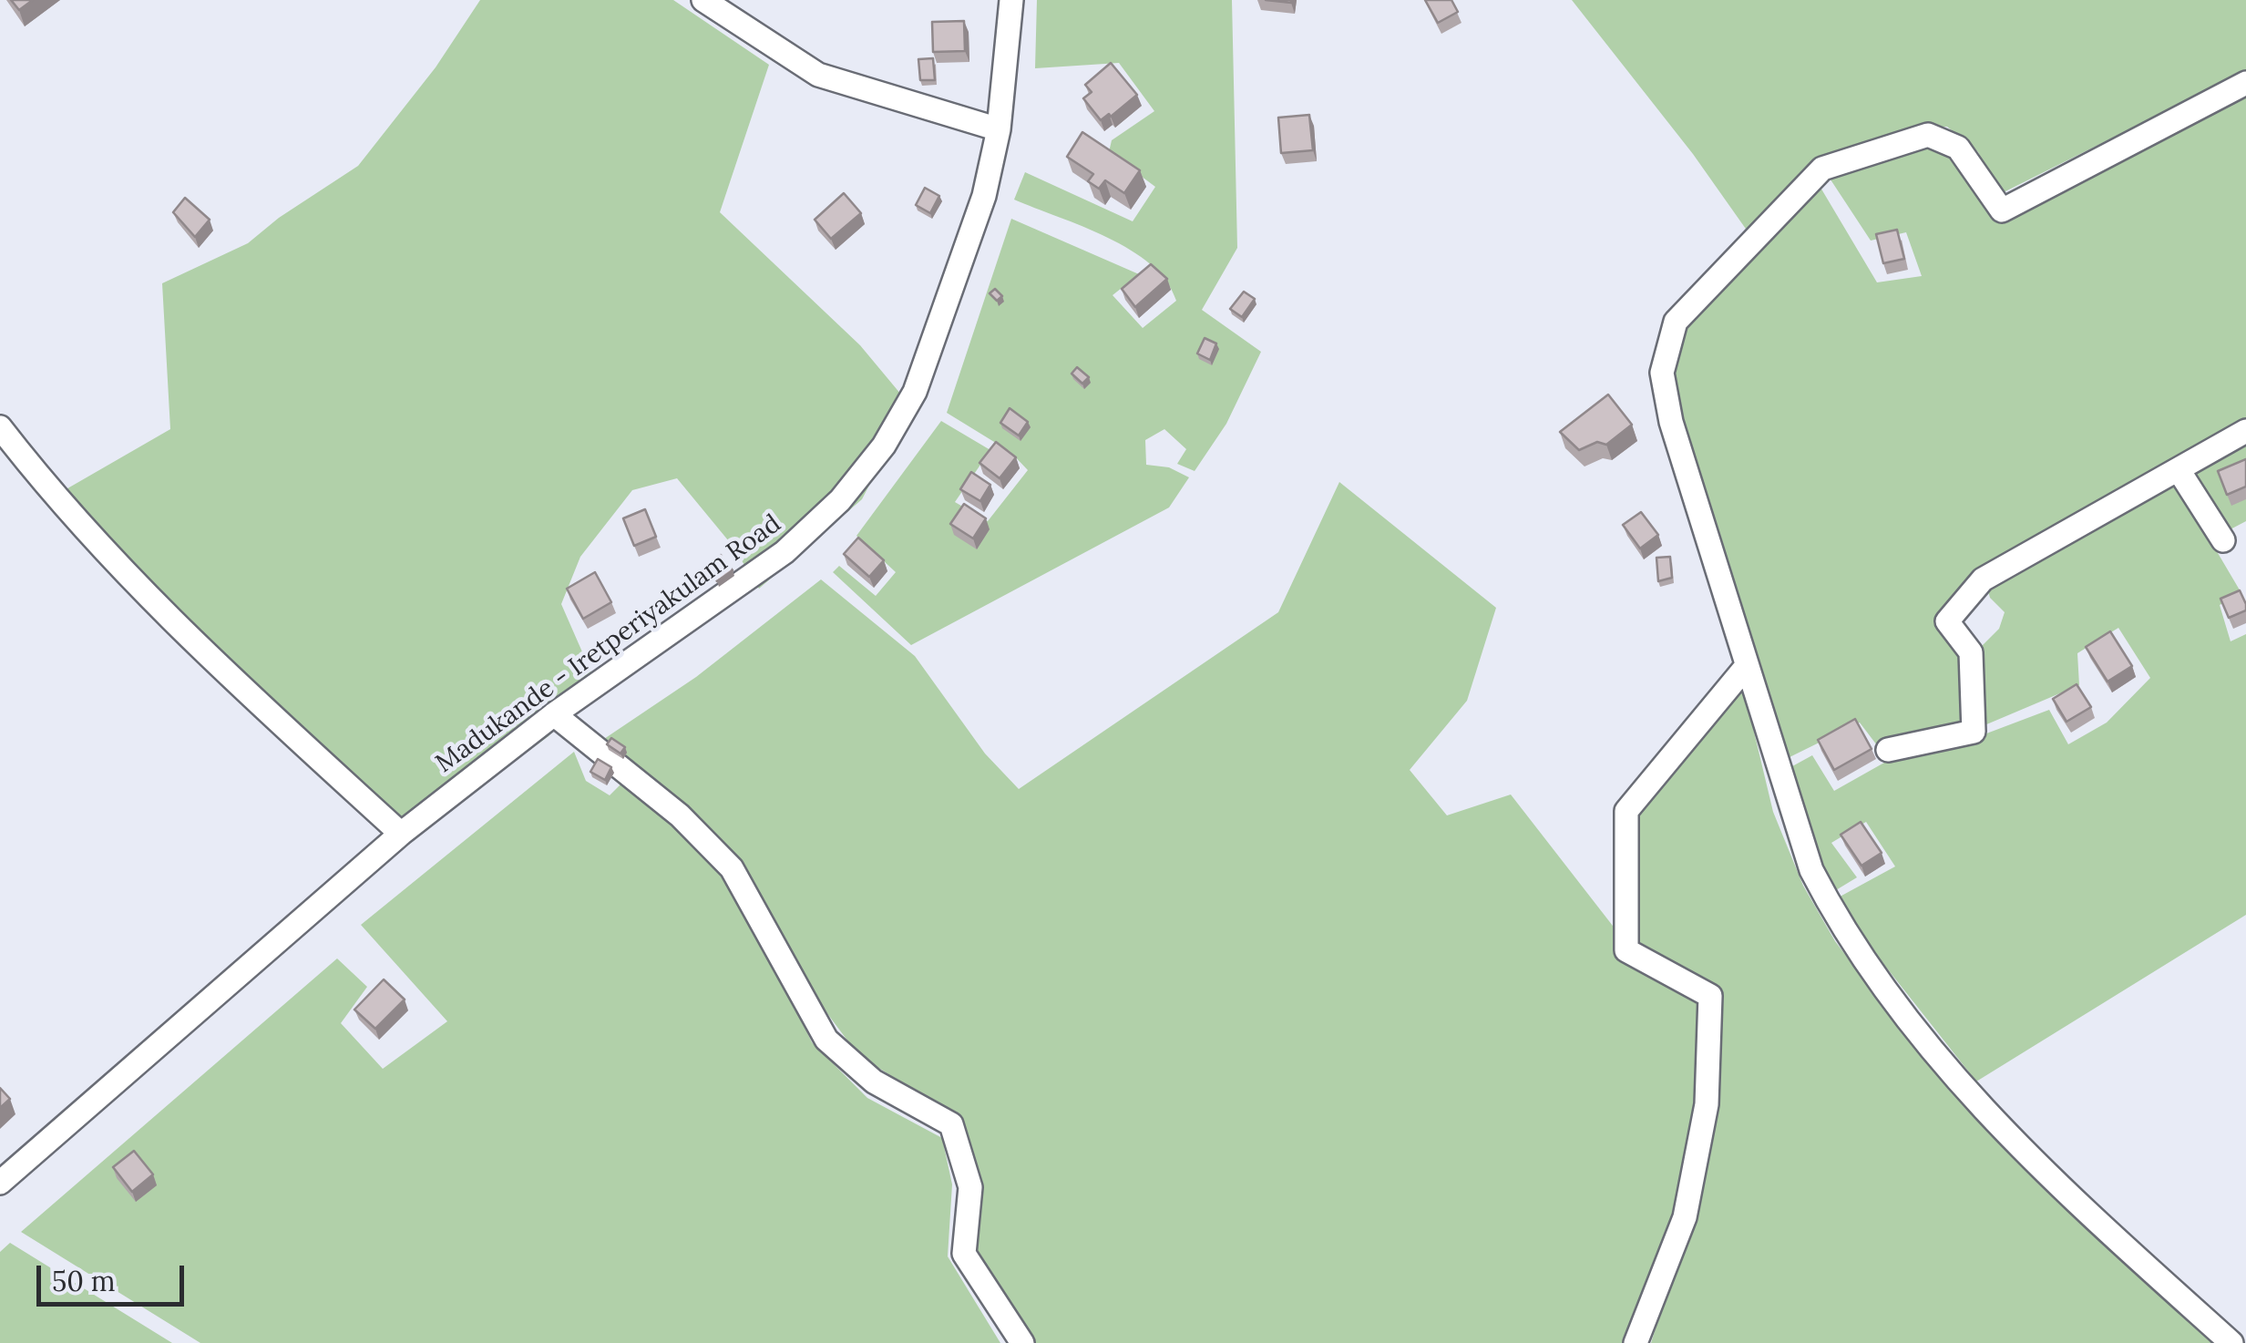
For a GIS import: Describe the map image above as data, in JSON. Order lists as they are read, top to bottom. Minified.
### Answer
{"streets":{"street":["Madukande - Iretperiyakulam Road"]},"scale_bar":"50 m"}
